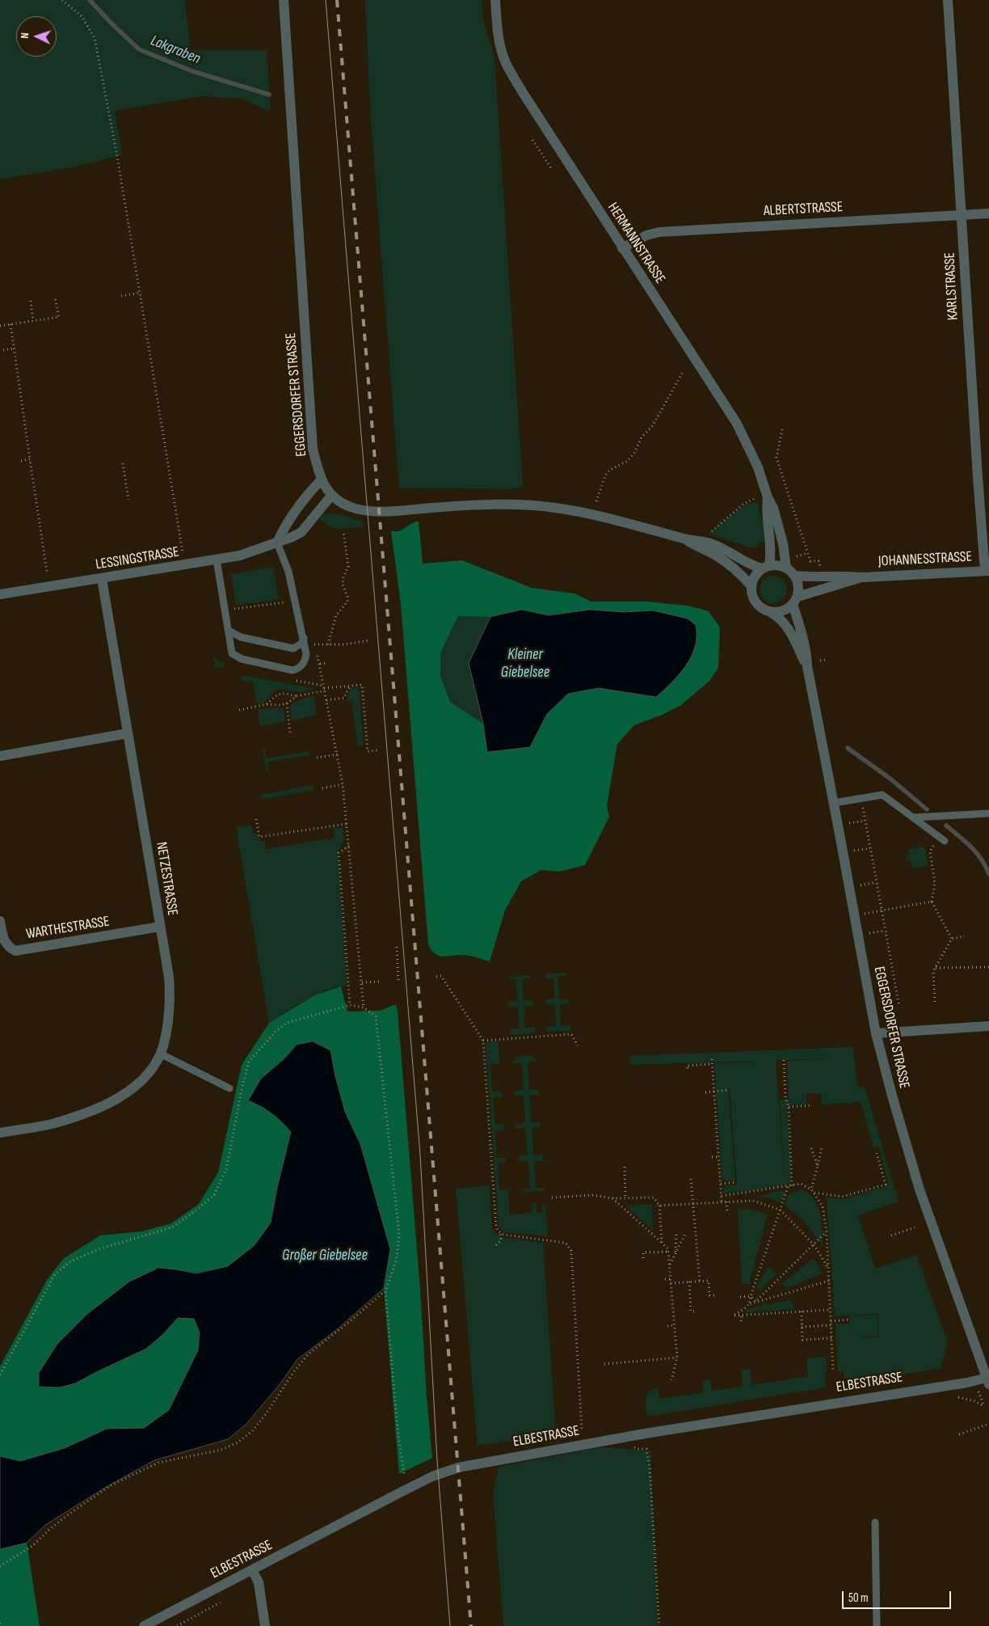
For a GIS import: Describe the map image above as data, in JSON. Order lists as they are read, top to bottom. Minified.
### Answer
{"streets":{"street":["ALBERTSTRASSE","HERMANNSTRASSE","KARLSTRASSE","EGGERSDORFER STRASSE","LESSINGSTRASSE","JOHANNESSTRASSE","NETZESTRASSE","WARTHESTRASSE","ELBESTRASSE"]},"crossings":[["ALBERTSTRASSE","HERMANNSTRASSE"],["ALBERTSTRASSE","KARLSTRASSE"],["HERMANNSTRASSE","EGGERSDORFER STRASSE"],["HERMANNSTRASSE","JOHANNESSTRASSE"],["KARLSTRASSE","JOHANNESSTRASSE"],["EGGERSDORFER STRASSE","LESSINGSTRASSE"],["EGGERSDORFER STRASSE","JOHANNESSTRASSE"],["EGGERSDORFER STRASSE","ELBESTRASSE"],["LESSINGSTRASSE","NETZESTRASSE"],["NETZESTRASSE","WARTHESTRASSE"]],"water":["Lakgraben","Kleiner Giebelsee","Großer Giebelsee"],"scale_bar":"50 m","north":"left"}
